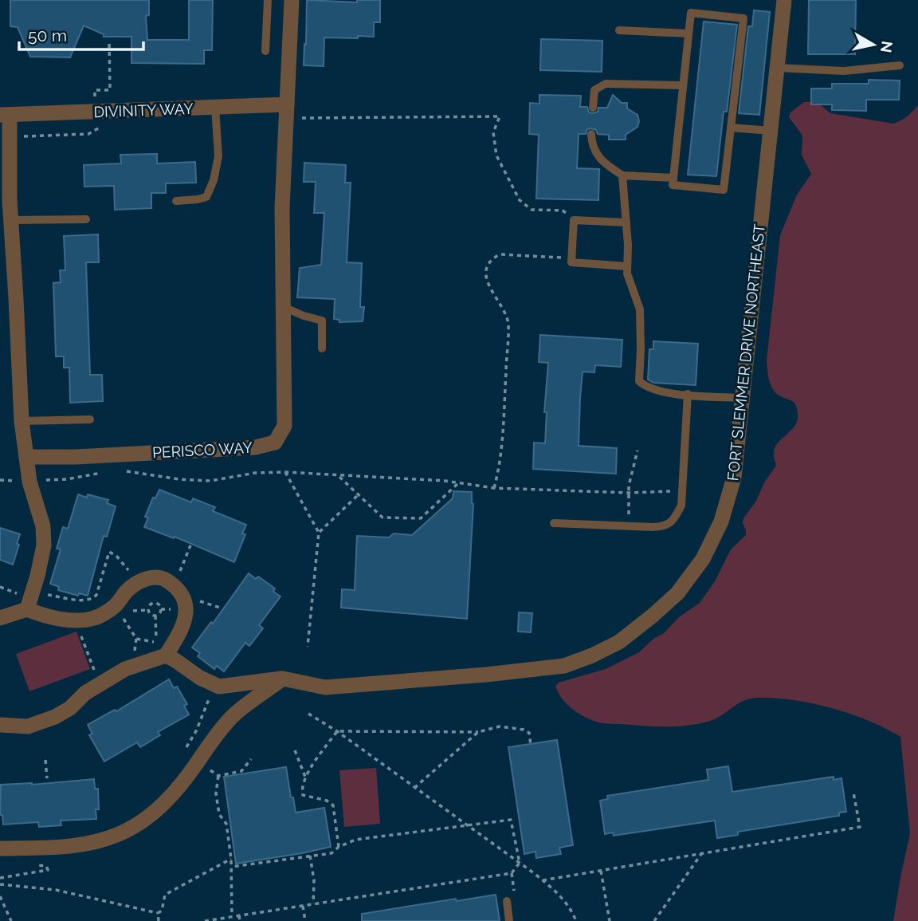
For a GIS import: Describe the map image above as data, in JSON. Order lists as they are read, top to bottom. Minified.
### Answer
{"streets":{"street":["DIVINITY WAY","FORT SLEMMER DRIVE NORTHEAST","PERISCO WAY"]},"crossings":[["DIVINITY WAY","PERISCO WAY"]],"scale_bar":"50 m","north":"right"}
